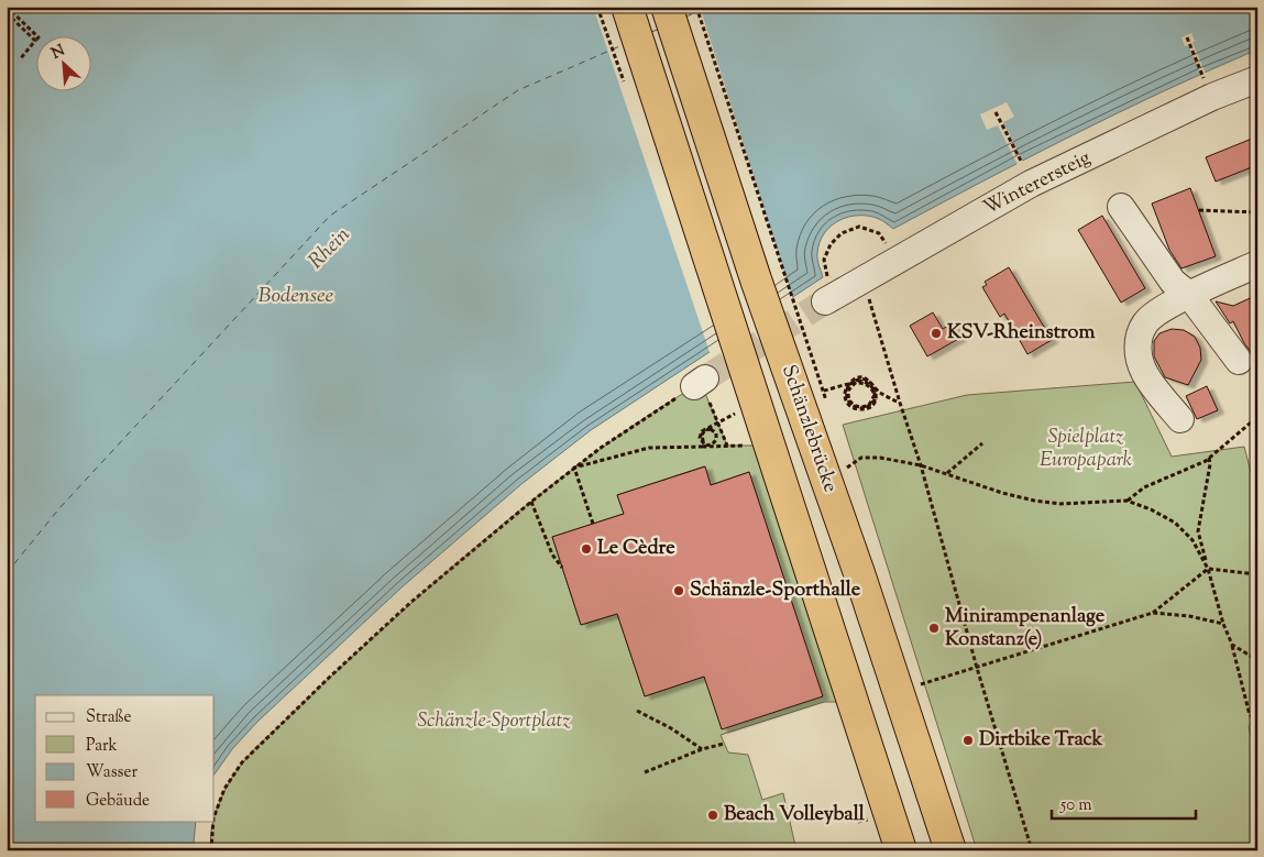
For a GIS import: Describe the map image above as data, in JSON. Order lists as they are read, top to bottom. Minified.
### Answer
{"streets":{"main road":["Schänzlebrücke"],"street":["Winterersteig"]},"water":["Rhein","Bodensee"],"parks":["Spielplatz Europapark","Schänzle-Sportplatz"],"places":["KSV-Rheinstrom","Le Cèdre","Schänzle-Sporthalle","Minirampenanlage Konstanz(e)","Dirtbike Track","Beach Volleyball"],"legend":["Straße","Park","Wasser","Gebäude"],"scale_bar":"50 m","north":"top left"}
